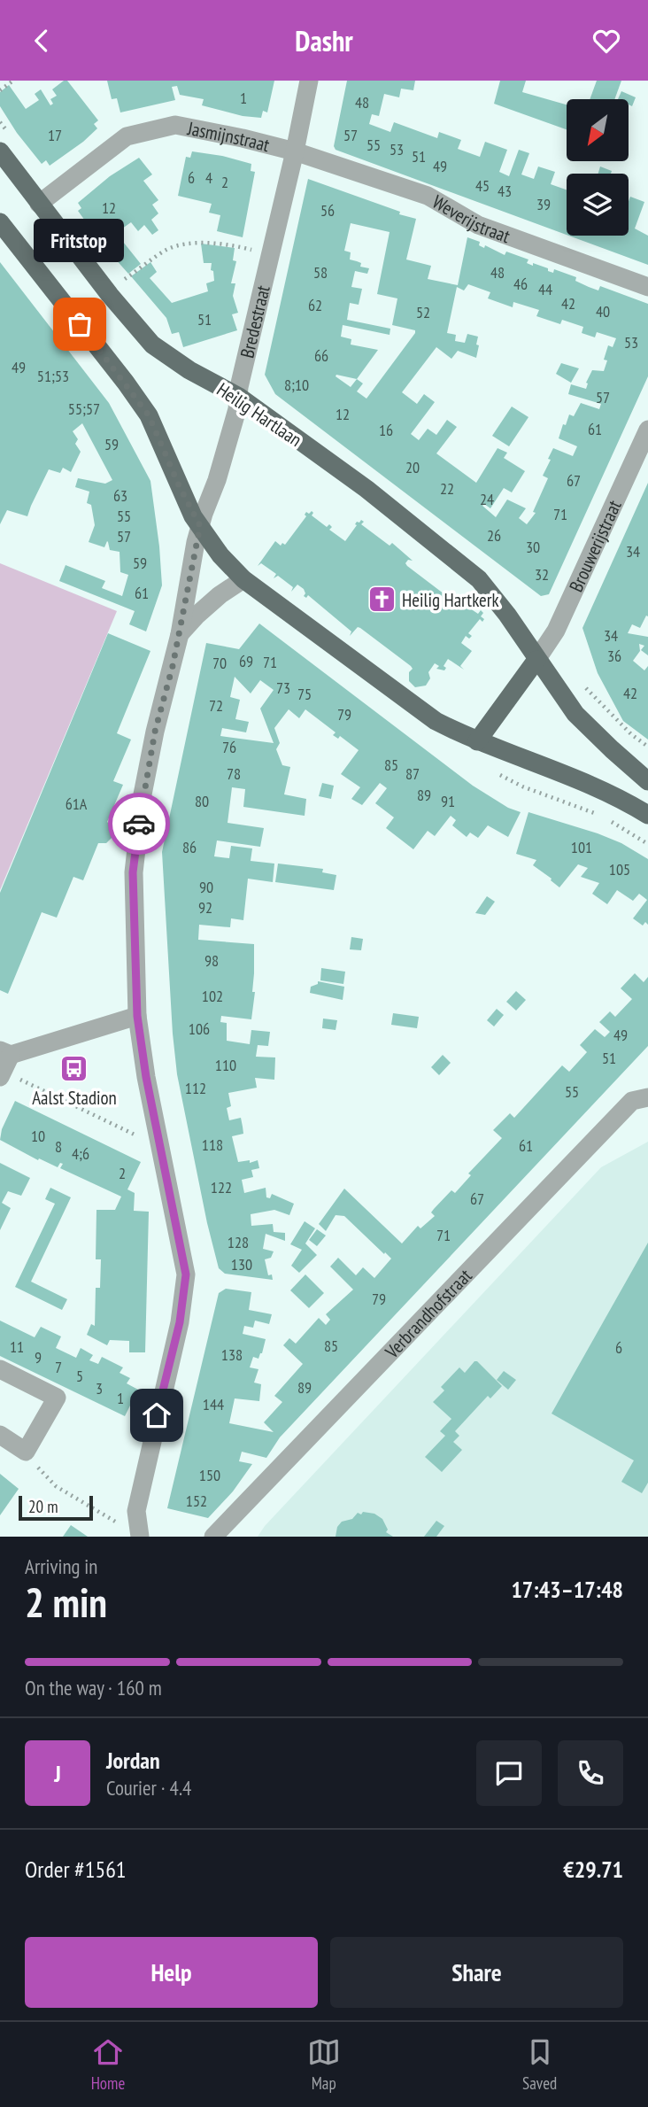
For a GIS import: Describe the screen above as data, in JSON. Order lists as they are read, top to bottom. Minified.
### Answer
{"streets":{"main road":["Heilig Hartlaan"],"street":["Jasmijnstraat","Weverijstraat","Bredestraat","Brouwerijstraat","Verbrandhofstraat"]},"crossings":[["Jasmijnstraat","Weverijstraat"],["Jasmijnstraat","Bredestraat"],["Jasmijnstraat","Heilig Hartlaan"],["Weverijstraat","Bredestraat"],["Bredestraat","Heilig Hartlaan"],["Heilig Hartlaan","Brouwerijstraat"]],"places":{"other":["Fritstop"],"church":["Heilig Hartkerk"],"bus stop":["Aalst Stadion"]},"house_numbers":["1","48","17","57","55","53","51","49","6","4","2","45","43","39","12","56","58","48","46","44","42","62","40","52","51","53","66","49","51;53","8;10","57","55;57","12","61","16","59","20","67","22","63","24","71","55","26","57","30","34","59","32","61","34","36","69","71","70","73","42","75","72","79","76","85","78","87","89","80","91","61A","86","101","105","90","92","98","102","106","49","51","110","112","55","10","118","61","8","4;6","2","122","67","71","128","130","79","85","11","6","138","9","7","5","89","3","1","144","150","152"],"scale_bar":"20 m","north":"bottom left","page":{"header":"Dashr","bubble":"Fritstop","scale":"20 m","heading":["2 min","Arriving in","17:43–17:48"],"panel":["Jordan","Courier · 4.4","Order #1561","€29.71"],"bar":"On the way · 160 m","round":"J","buttons":["Help","Share"],"tabs":["Home","Map","Saved"]}}
